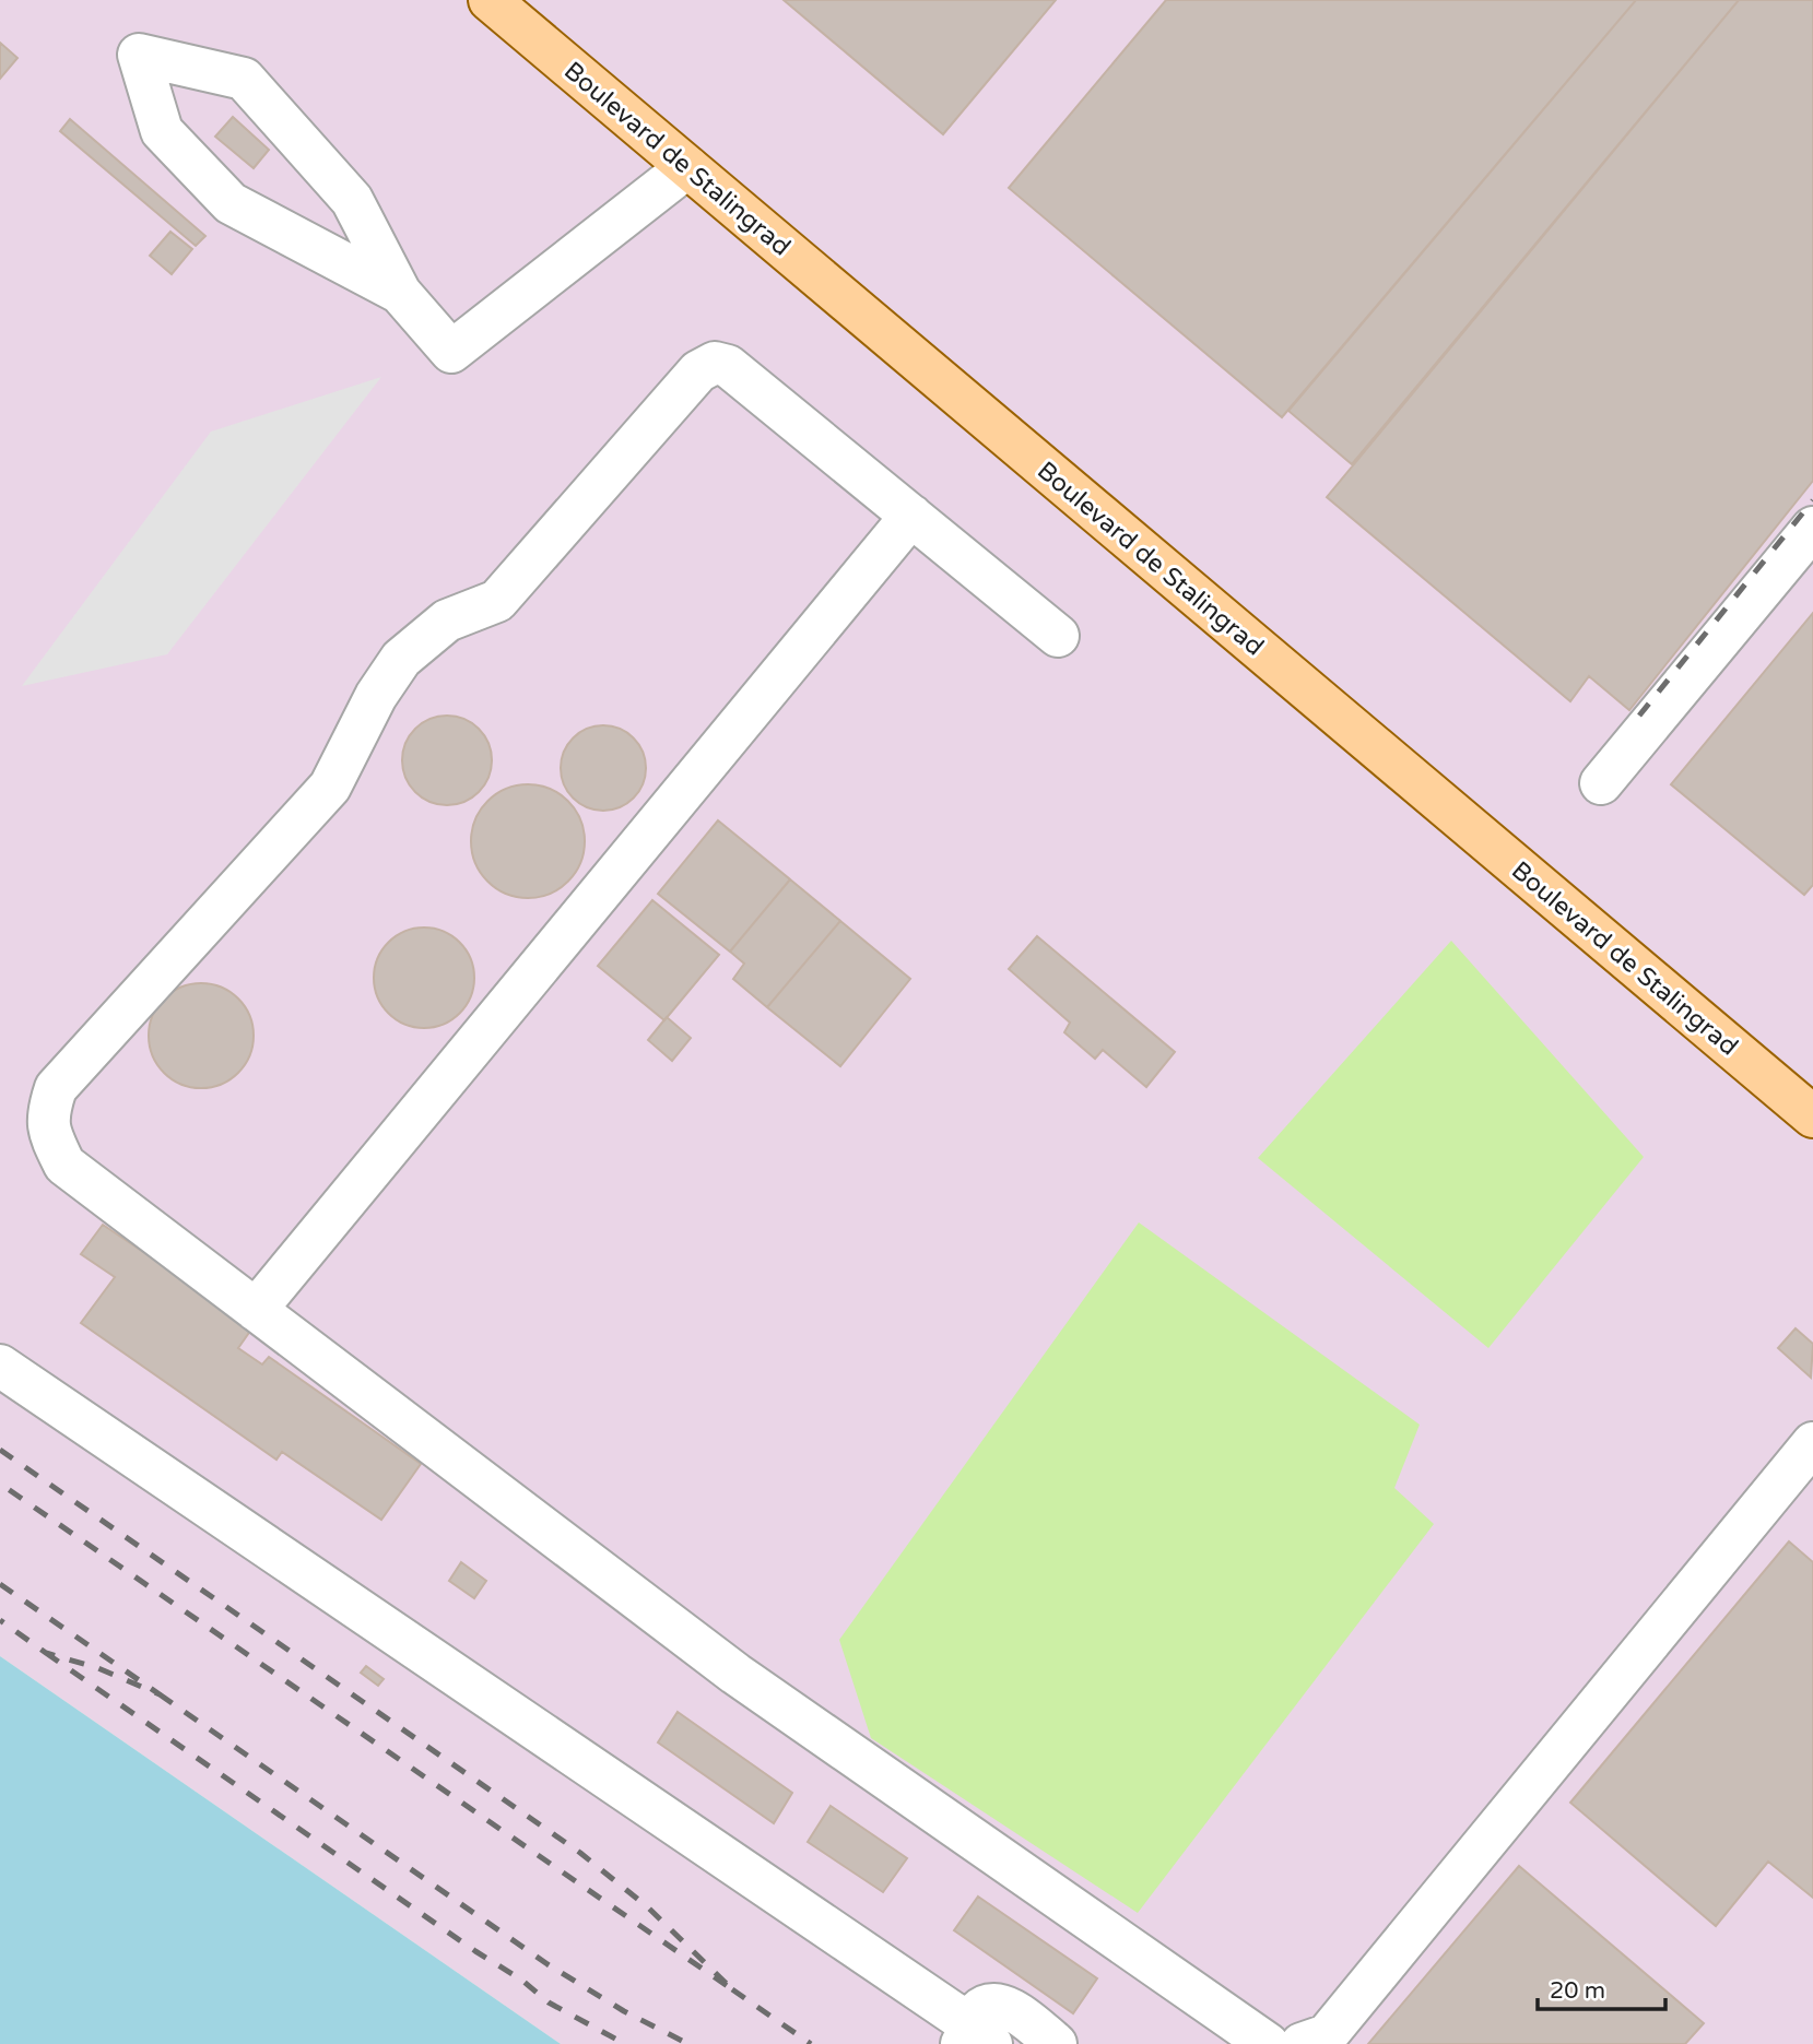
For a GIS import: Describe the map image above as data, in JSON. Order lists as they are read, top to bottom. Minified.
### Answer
{"streets":{"main road":["Boulevard de Stalingrad"]},"scale_bar":"20 m"}
